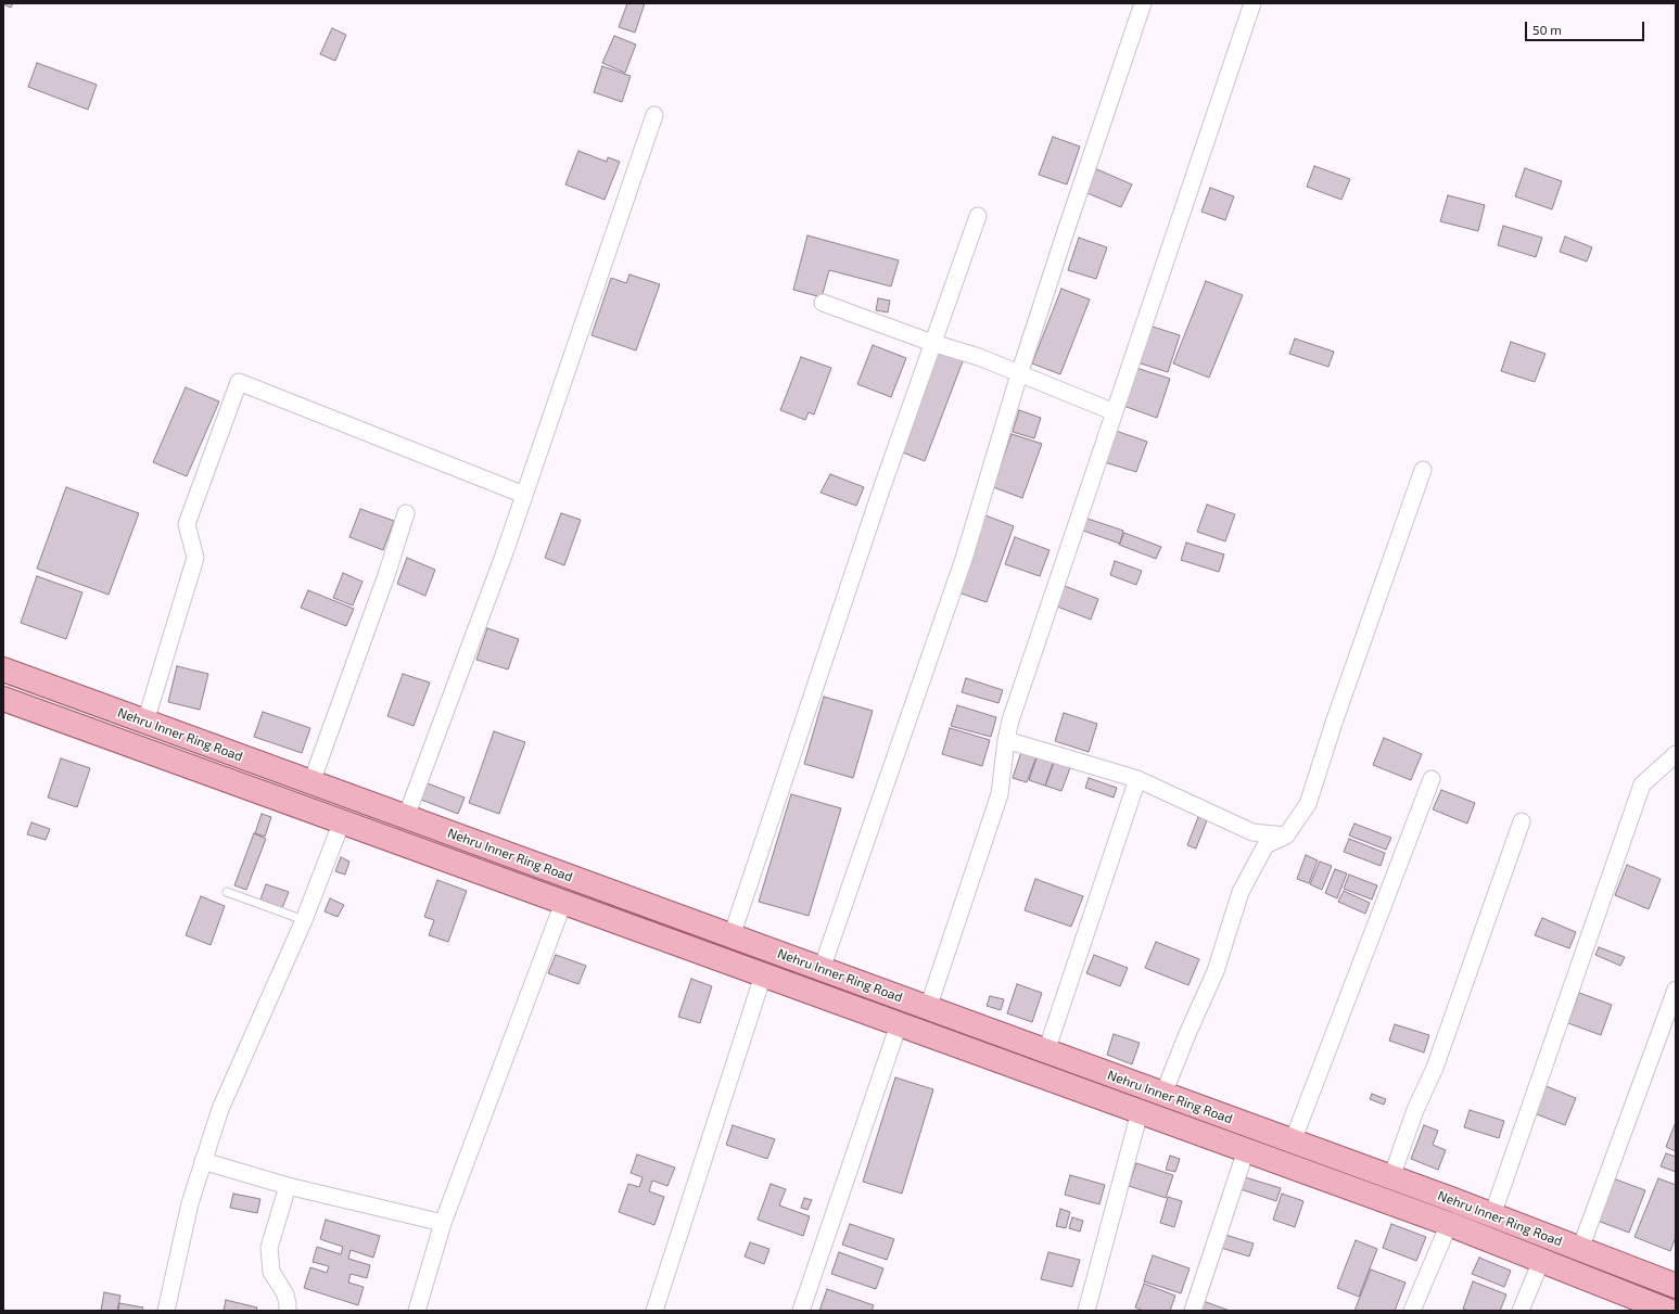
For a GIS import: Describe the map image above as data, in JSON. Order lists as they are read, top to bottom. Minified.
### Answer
{"streets":{"main road":["Nehru Inner Ring Road"]},"scale_bar":"50 m"}
